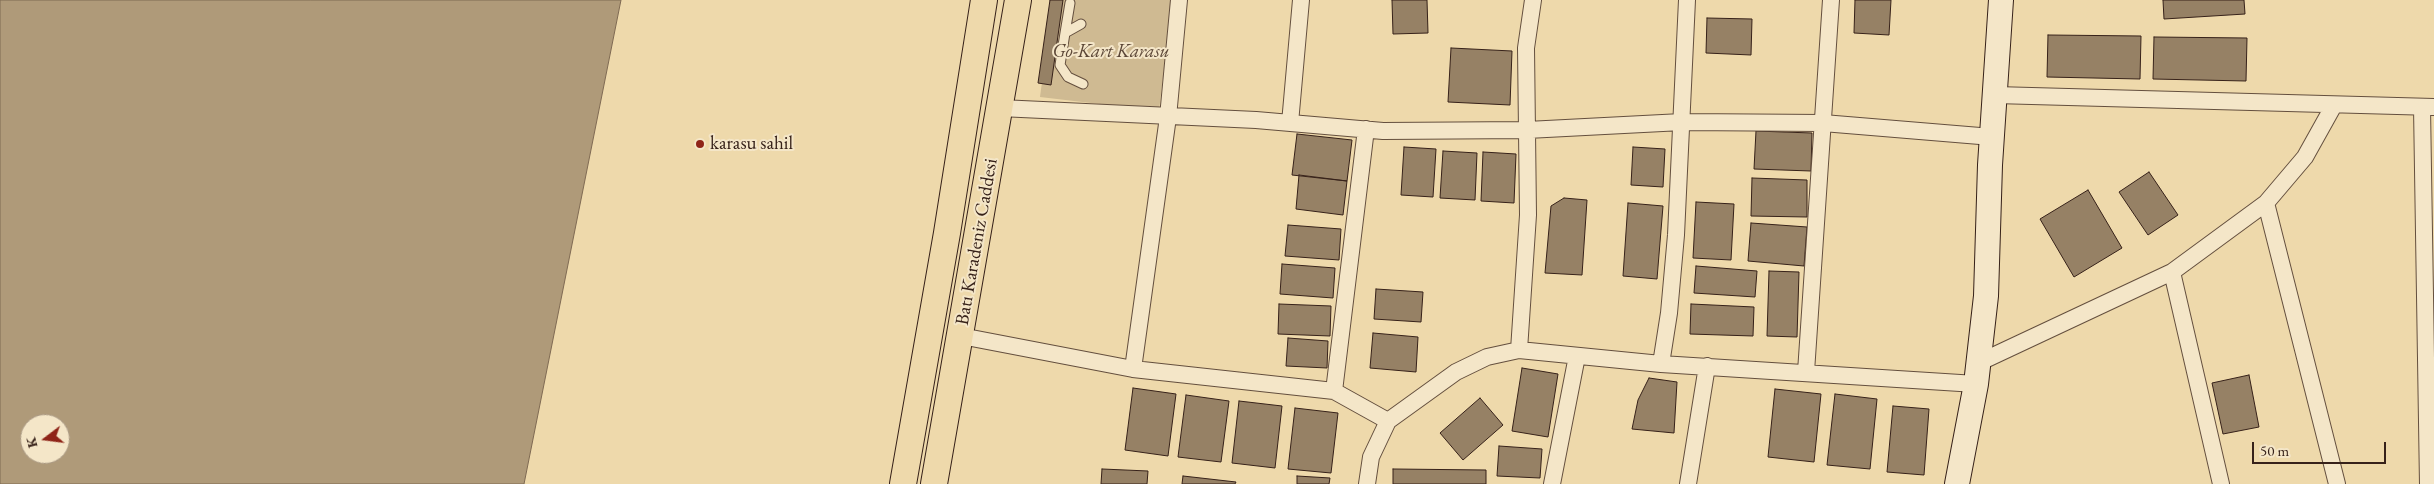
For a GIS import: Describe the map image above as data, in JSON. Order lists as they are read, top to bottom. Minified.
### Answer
{"streets":{"main road":["Batı Karadeniz Caddesi"]},"parks":["Go-Kart Karasu"],"places":["karasu sahil"],"scale_bar":"50 m","north":"left"}
